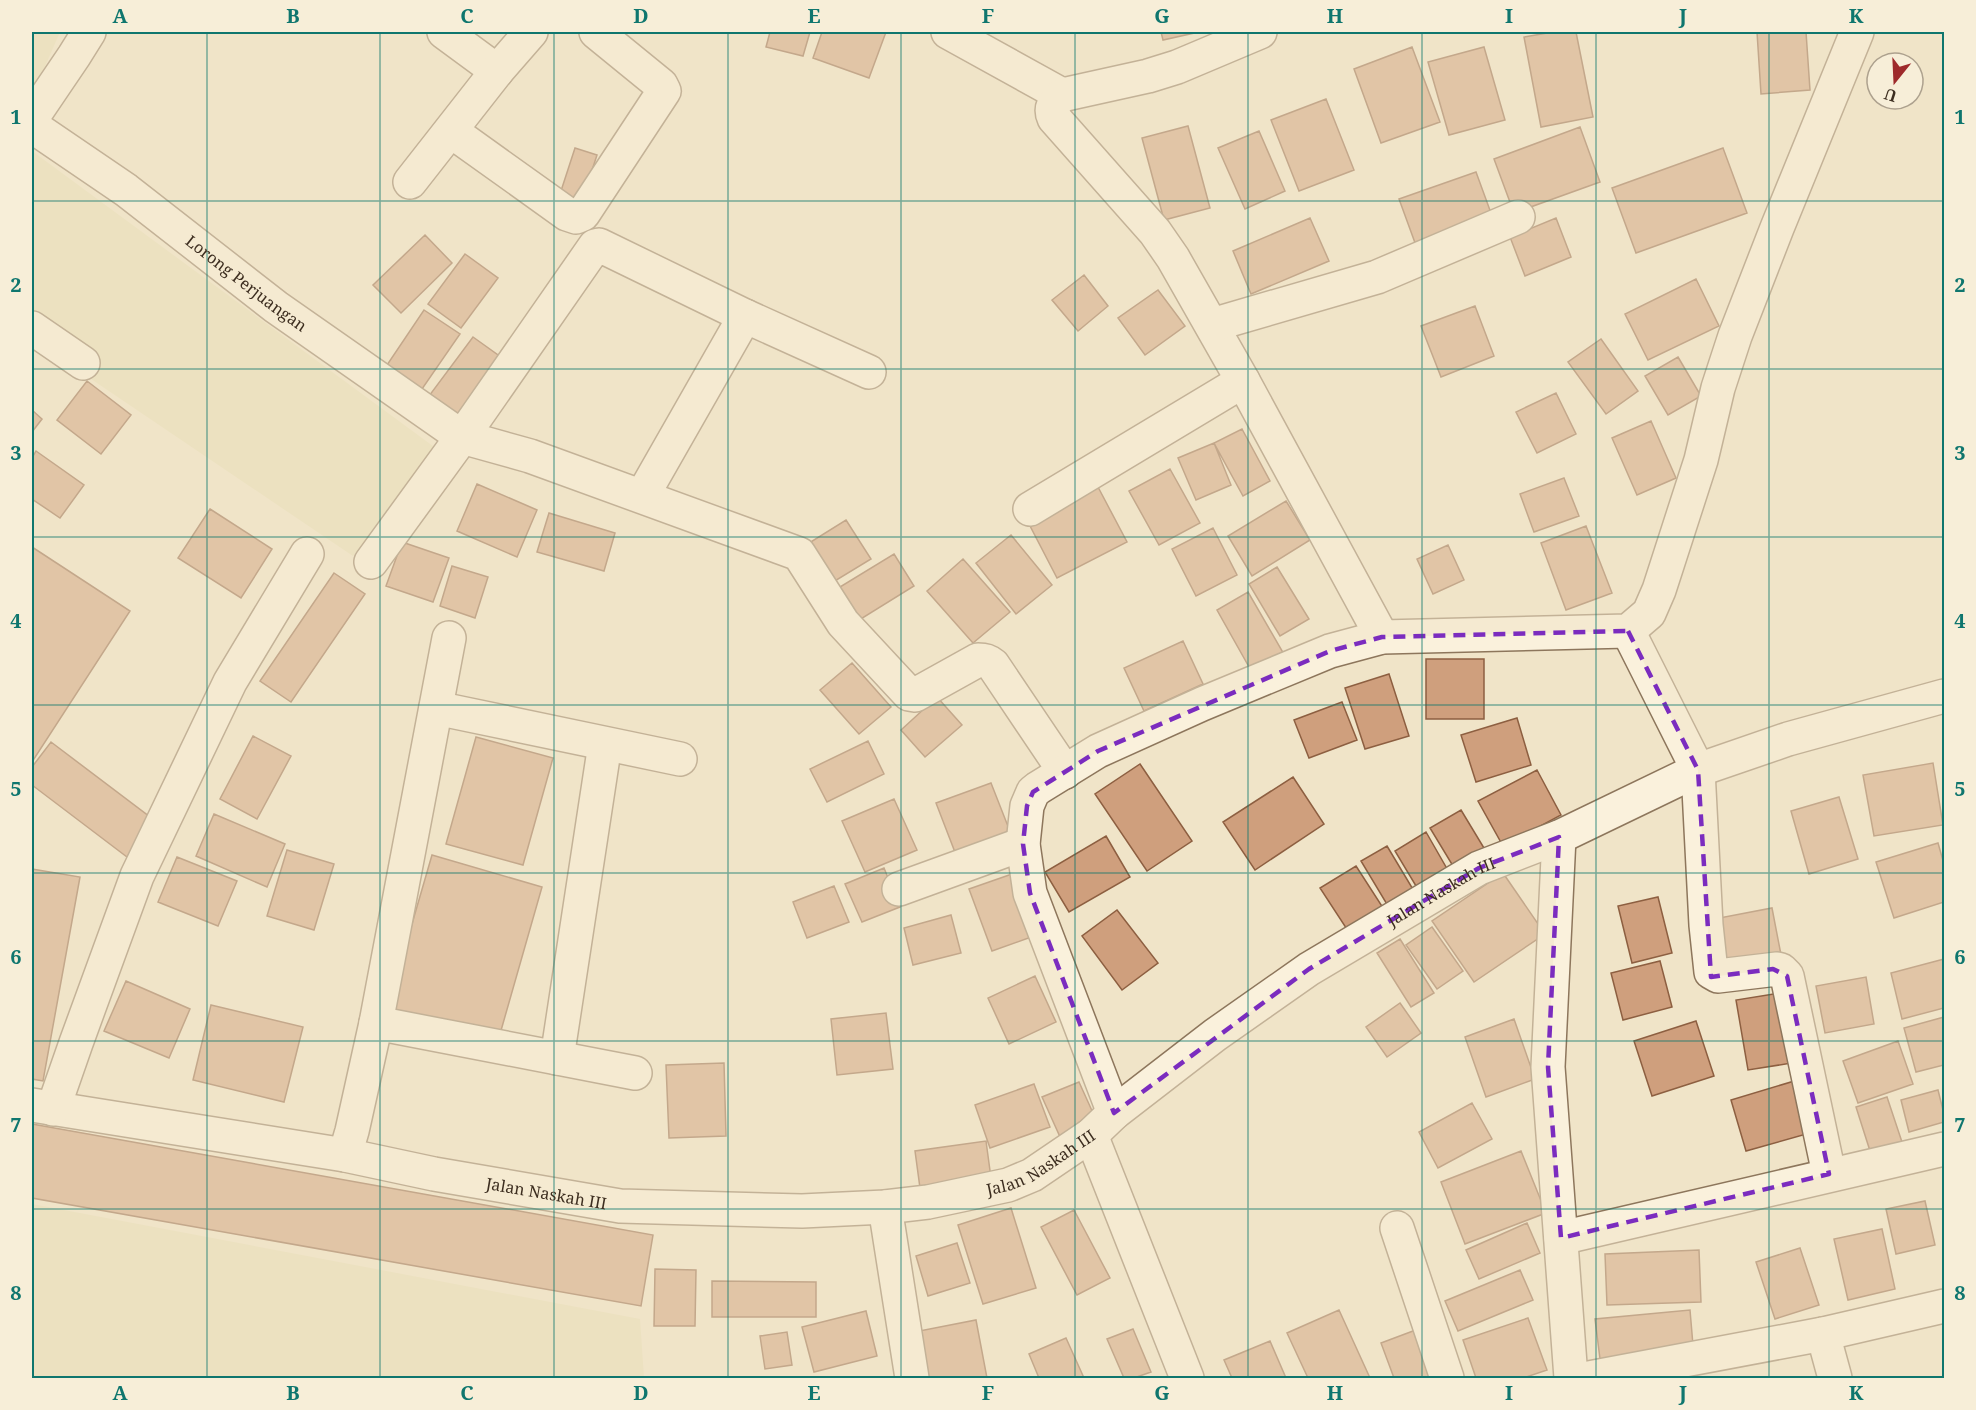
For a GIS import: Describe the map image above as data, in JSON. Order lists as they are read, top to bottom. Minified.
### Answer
{"streets":{"street":["Lorong Perjuangan","Jalan Naskah III"]},"north":"bottom","grid":{"columns":["A","B","C","D","E","F","G","H","I","J","K"],"rows":["1","2","3","4","5","6","7","8"]}}
